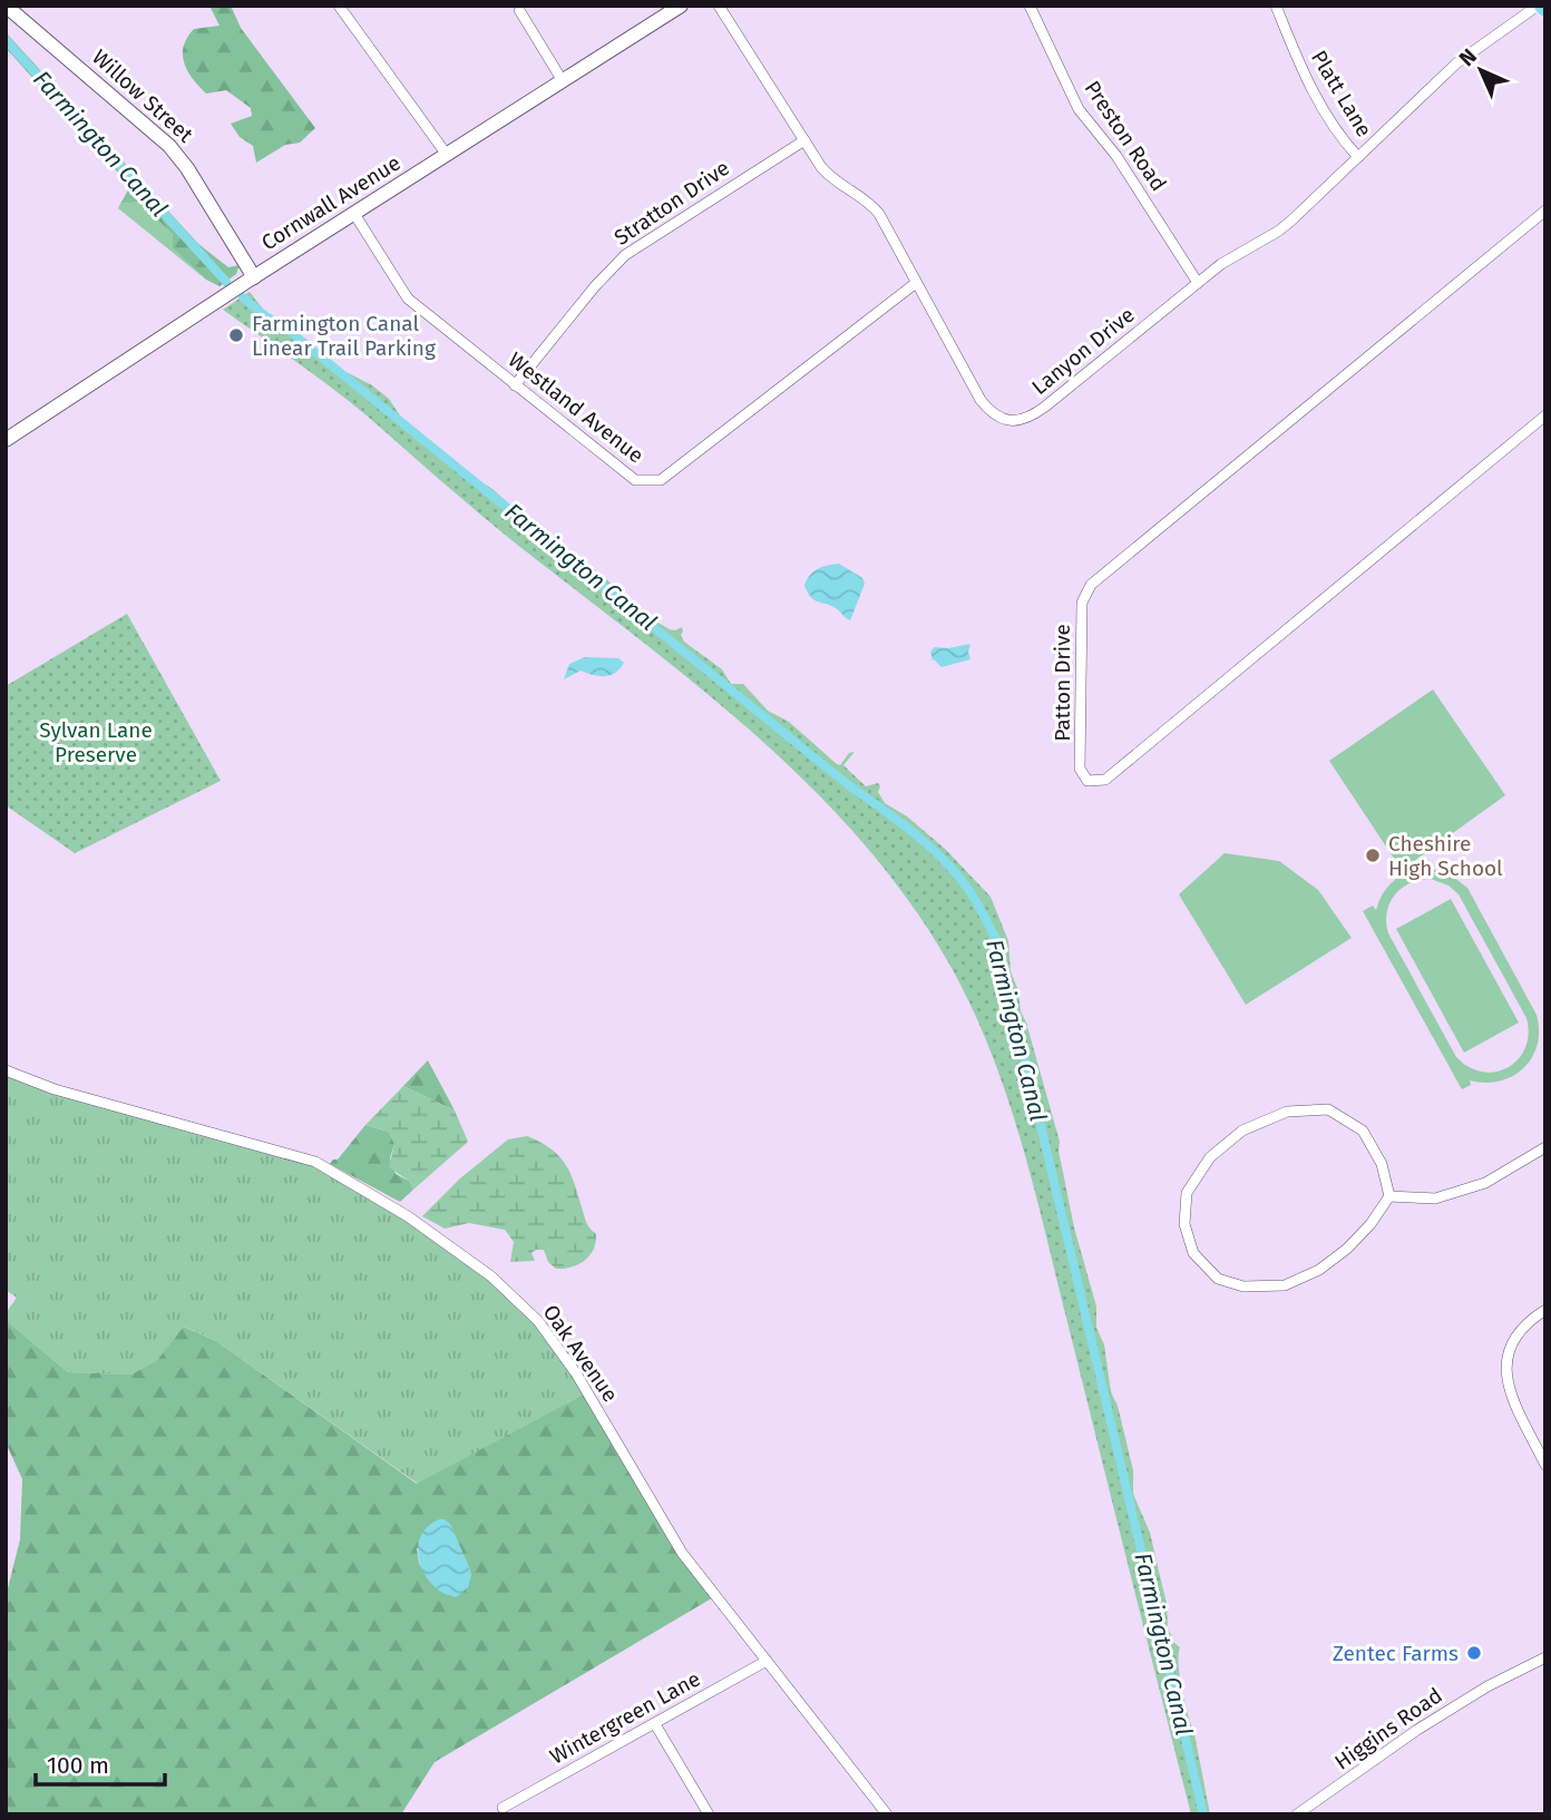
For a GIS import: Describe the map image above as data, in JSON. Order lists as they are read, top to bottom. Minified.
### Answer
{"streets":{"street":["Platt Lane","Willow Street","Preston Road","Cornwall Avenue","Stratton Drive","Lanyon Drive","Westland Avenue","Patton Drive","Oak Avenue","Wintergreen Lane","Higgins Road"]},"crossings":[["Platt Lane","Lanyon Drive"],["Willow Street","Cornwall Avenue"],["Preston Road","Lanyon Drive"],["Cornwall Avenue","Westland Avenue"],["Stratton Drive","Lanyon Drive"],["Stratton Drive","Westland Avenue"],["Lanyon Drive","Westland Avenue"],["Oak Avenue","Wintergreen Lane"]],"water":["Farmington Canal"],"parks":["Sylvan Lane Preserve"],"places":["Farmington Canal Linear Trail Parking","Cheshire High School","Zentec Farms"],"scale_bar":"100 m","north":"top left"}
